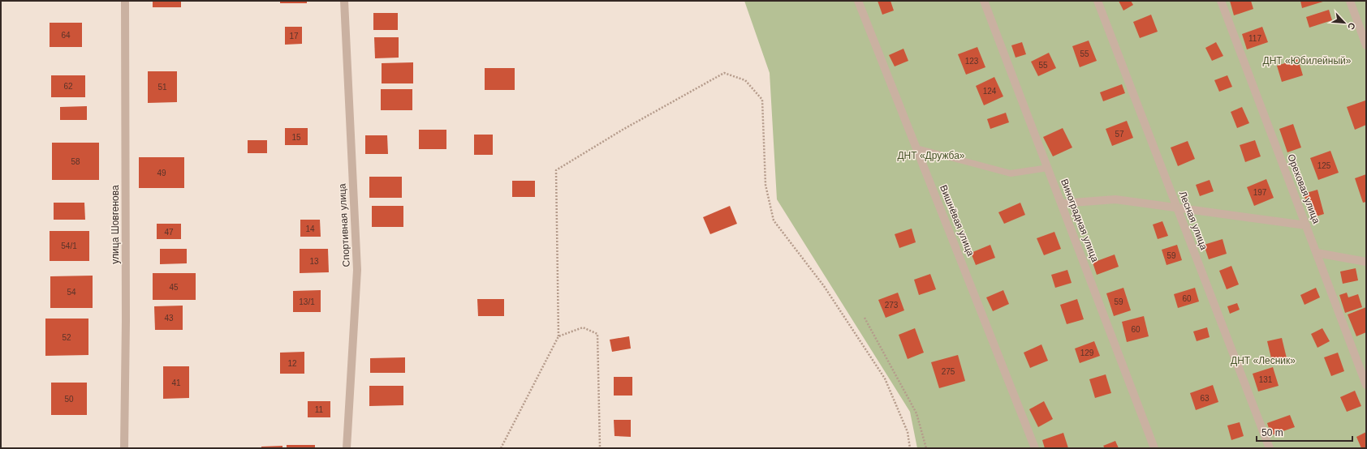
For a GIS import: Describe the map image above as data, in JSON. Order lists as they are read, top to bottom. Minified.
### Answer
{"streets":{"street":["Ореховая улица","Вишнёвая улица","Виноградная улица","Лесная улица","улица Шовгенова","Спортивная улица"]},"parks":["ДНТ «Юбилейный»","ДНТ «Дружба»","ДНТ «Лесник»"],"house_numbers":["64","17","117","55","123","55","62","51","124","57","15","58","125","49","197","14","47","54/1","59","13","45","54","60","13/1","59","273","43","60","52","129","12","275","131","41","63","50","11"],"scale_bar":"50 m","north":"bottom right"}
